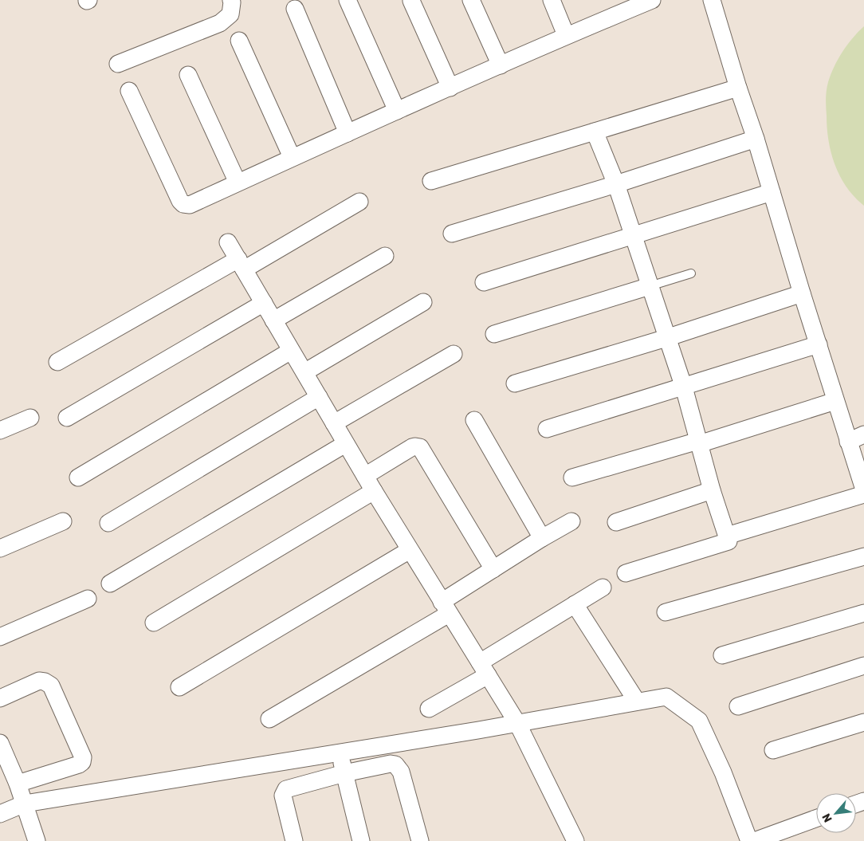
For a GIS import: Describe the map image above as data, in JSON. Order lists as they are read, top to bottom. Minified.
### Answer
{"north":"bottom left"}
